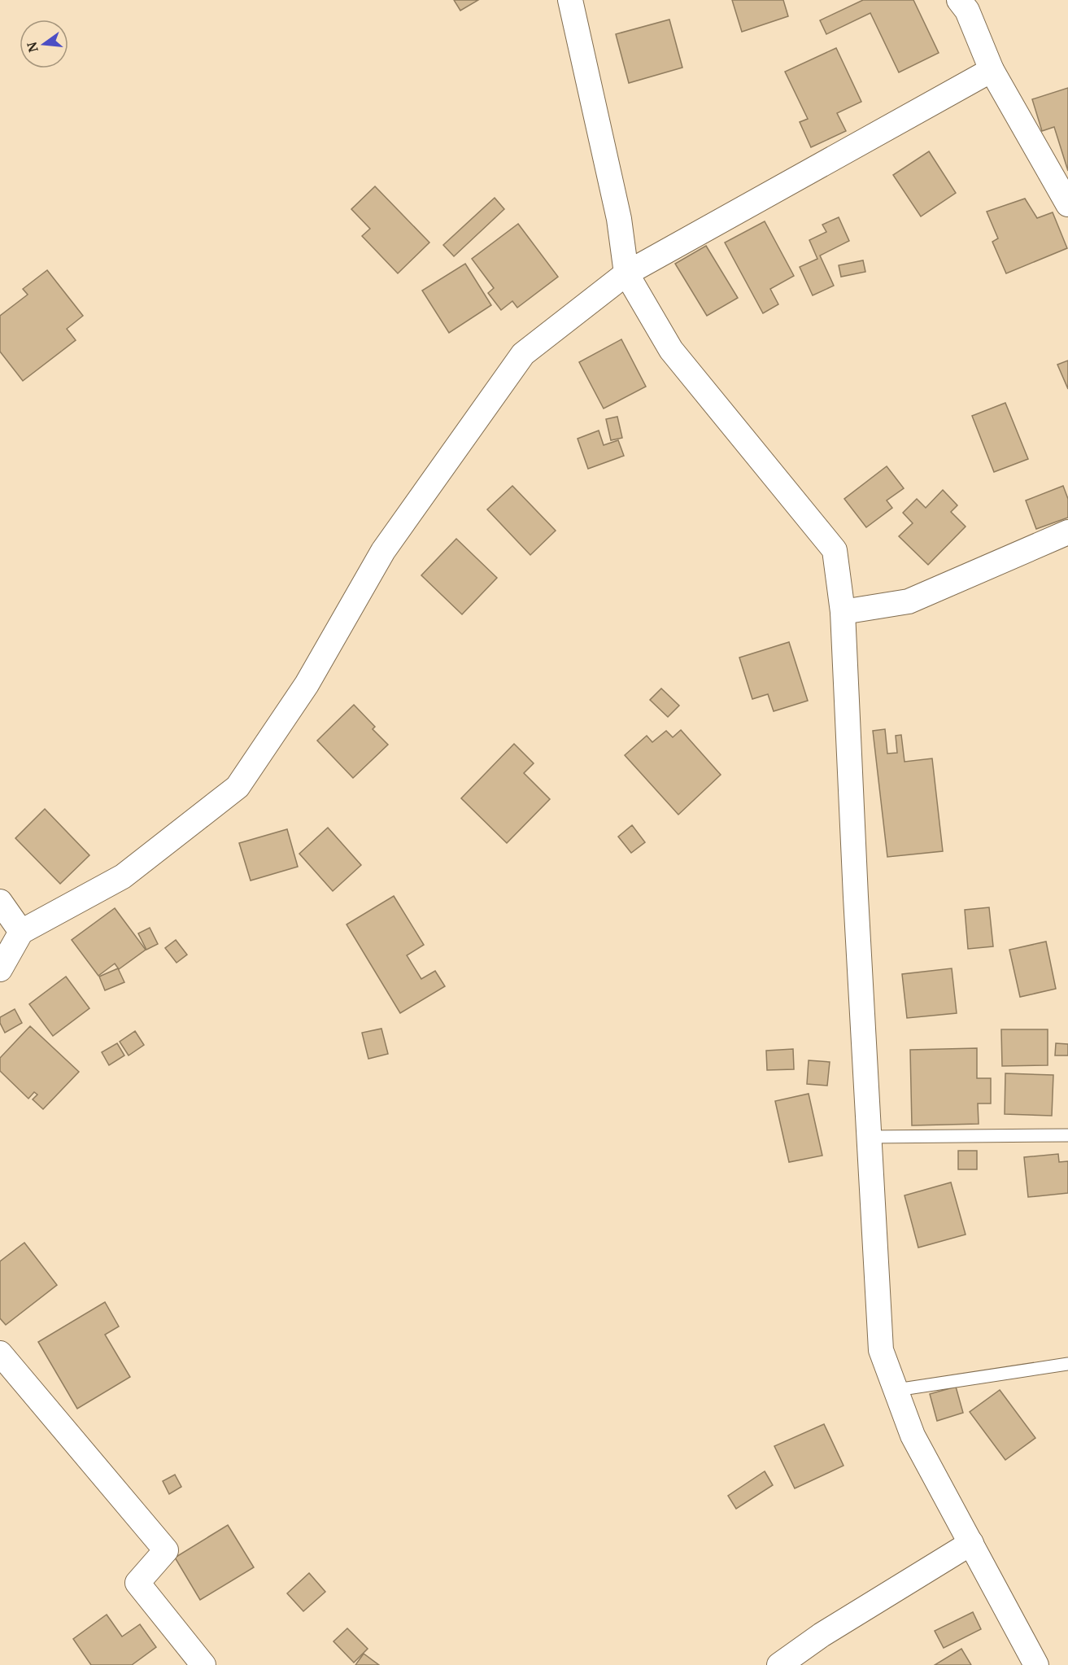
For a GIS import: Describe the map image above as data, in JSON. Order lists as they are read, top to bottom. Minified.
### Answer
{"north":"left"}
